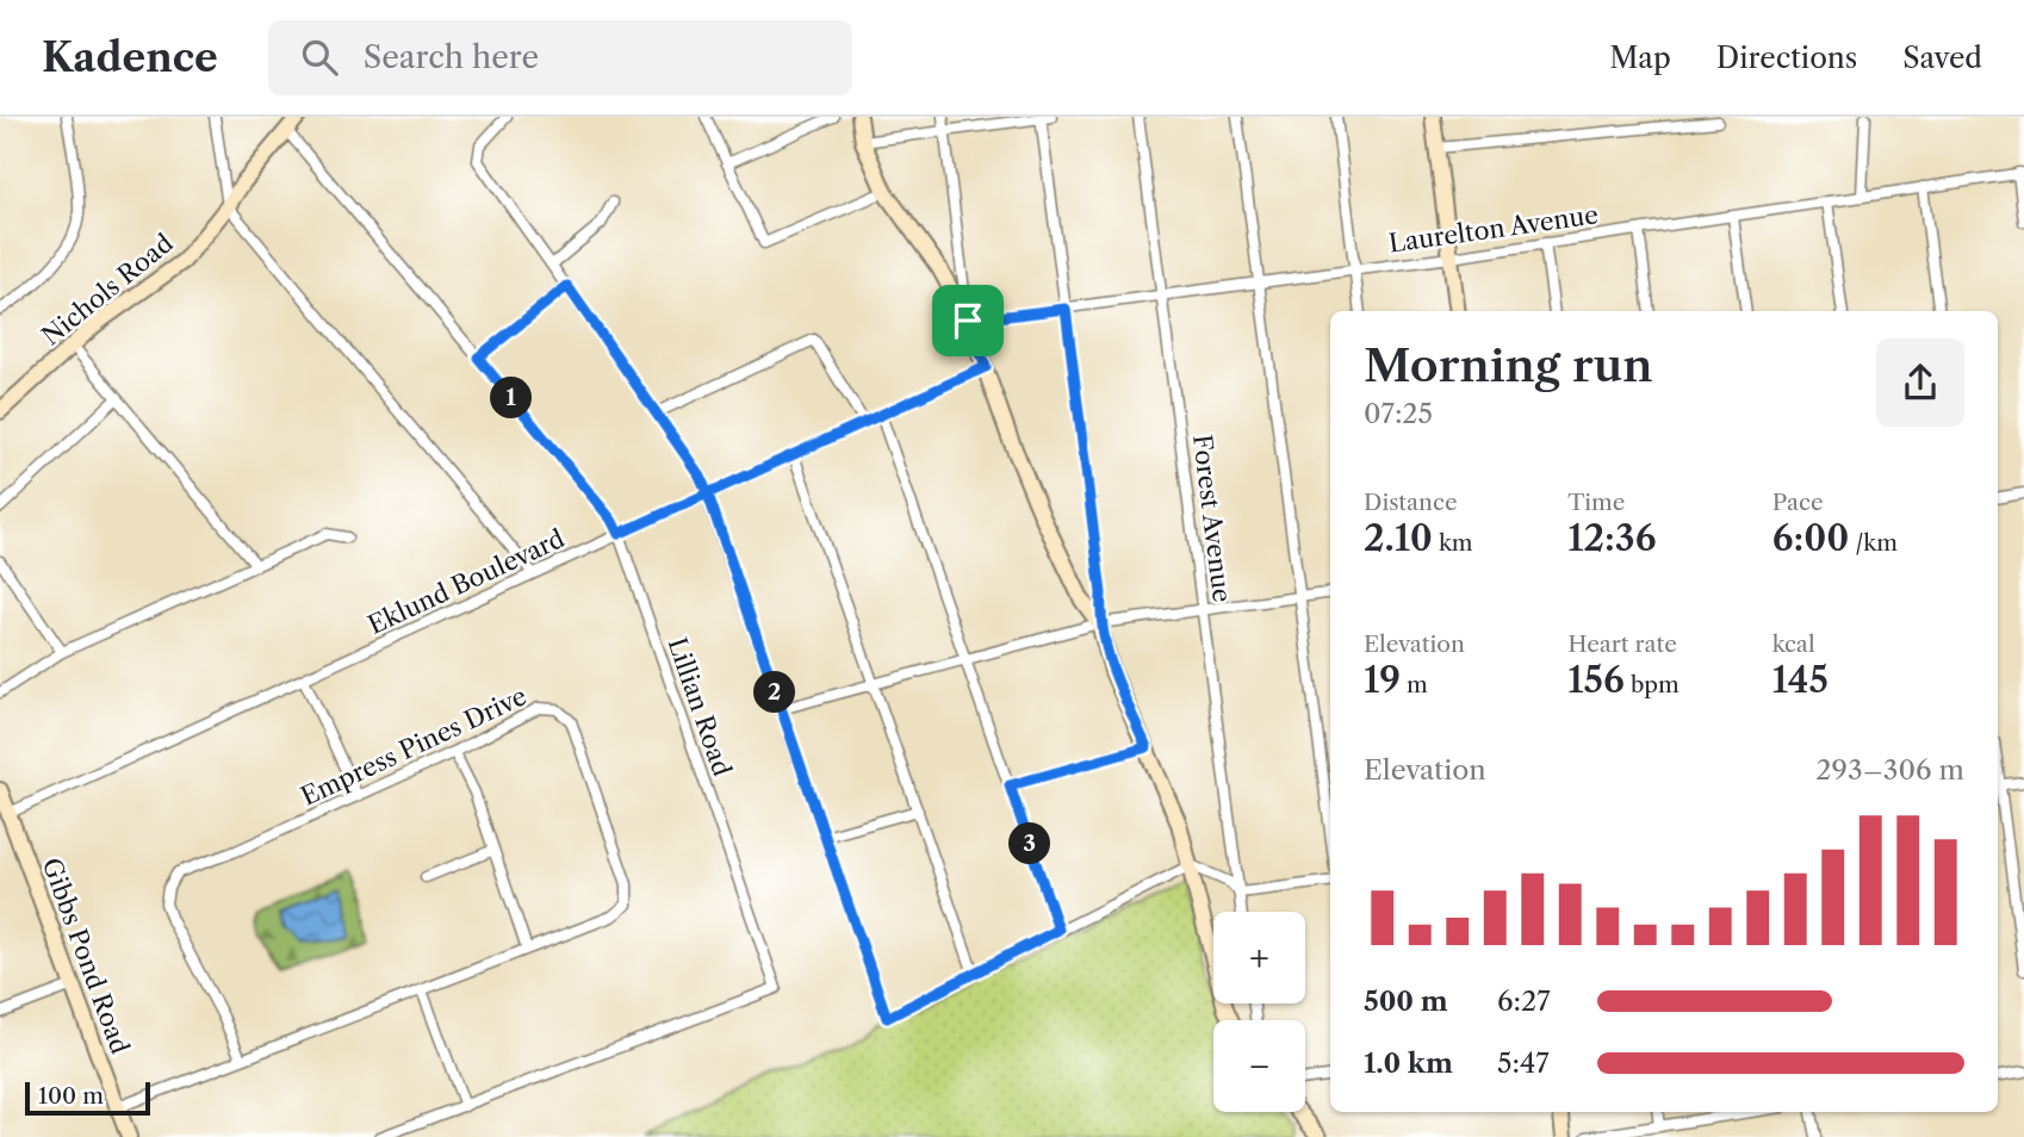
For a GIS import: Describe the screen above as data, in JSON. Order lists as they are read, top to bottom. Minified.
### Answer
{"streets":{"street":["Laurelton Avenue","Nichols Road","Forest Avenue","Eklund Boulevard","Lillian Road","Empress Pines Drive","Gibbs Pond Road"]},"crossings":[["Laurelton Avenue","Forest Avenue"],["Nichols Road","Lillian Road"],["Eklund Boulevard","Lillian Road"],["Eklund Boulevard","Gibbs Pond Road"],["Empress Pines Drive","Gibbs Pond Road"]],"scale_bar":"100 m","page":{"header":"Kadence","search":"Search here","nav":["Map","Directions","Saved"],"heading":["Morning run","07:25"],"pins":["1","2","3"],"stats":[["Distance","2.10 km"],["Time","12:36"],["Pace","6:00 /km"],["Elevation","19 m"],["Heart rate","156 bpm"],["kcal","145"]],"chart":["Elevation","293–306 m"],"map_buttons":["+","−"],"list":[{"name":"500 m","note":"6:27"},{"name":"1.0 km","note":"5:47"}],"scale":"100 m"}}
